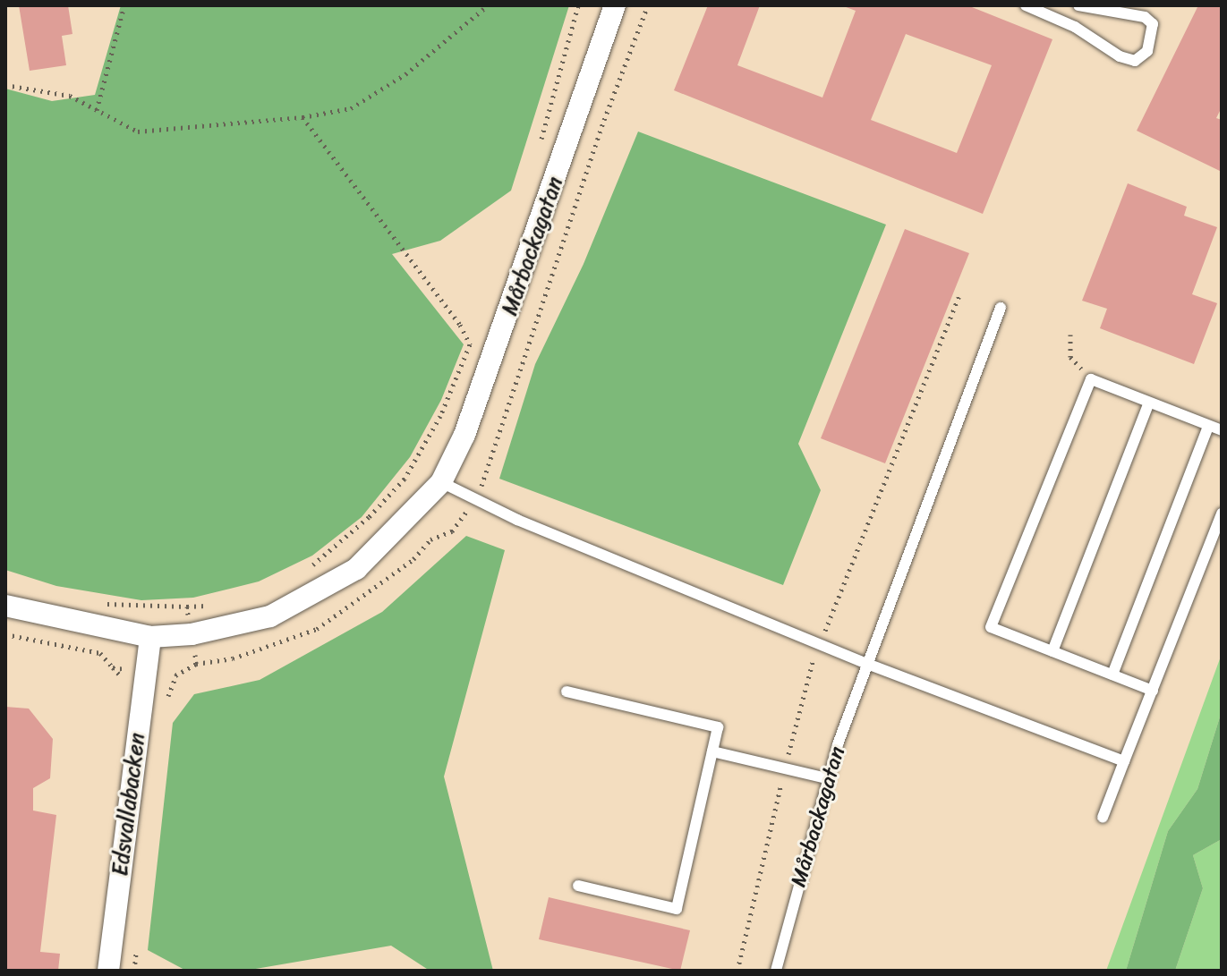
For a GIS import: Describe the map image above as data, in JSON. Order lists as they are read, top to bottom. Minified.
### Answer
{"streets":{"street":["Mårbackagatan","Edsvallabacken"]},"crossings":[["Mårbackagatan","Edsvallabacken"]]}
